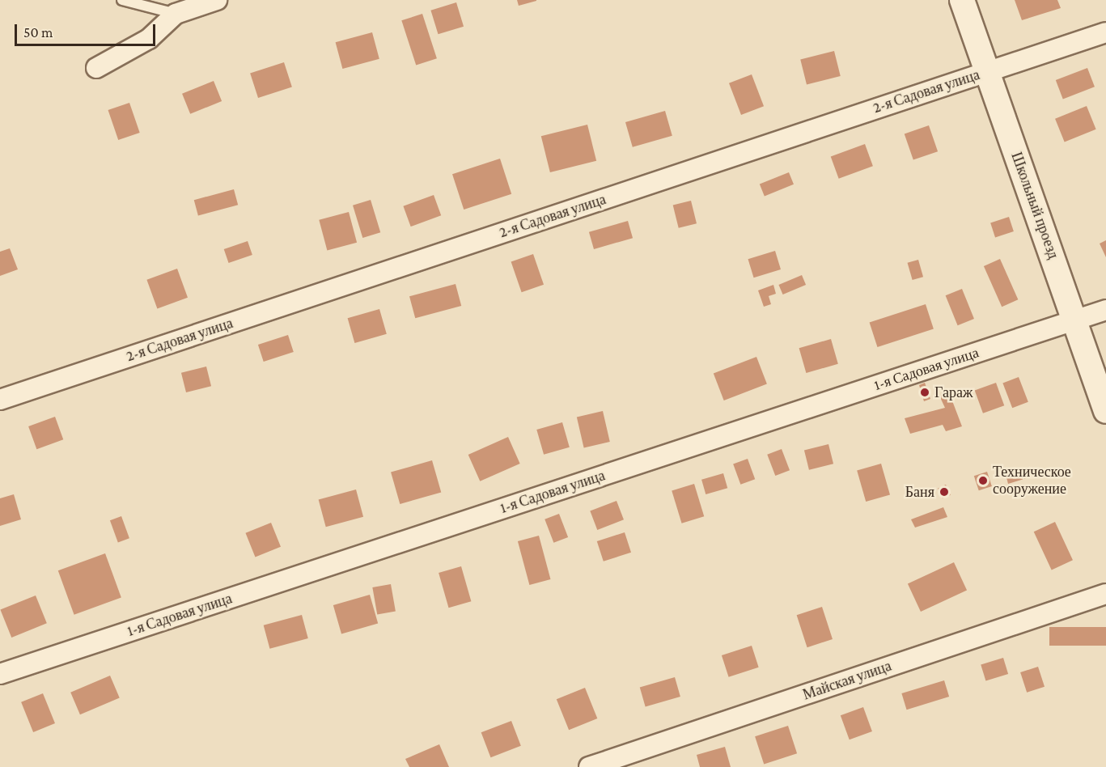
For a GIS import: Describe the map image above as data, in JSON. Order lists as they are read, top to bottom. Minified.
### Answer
{"streets":{"street":["2-я Садовая улица","Школьный проезд","1-я Садовая улица","Майская улица"]},"crossings":[["2-я Садовая улица","Школьный проезд"],["Школьный проезд","1-я Садовая улица"]],"places":["Гараж","Техническое сооружение","Баня"],"scale_bar":"50 m"}
